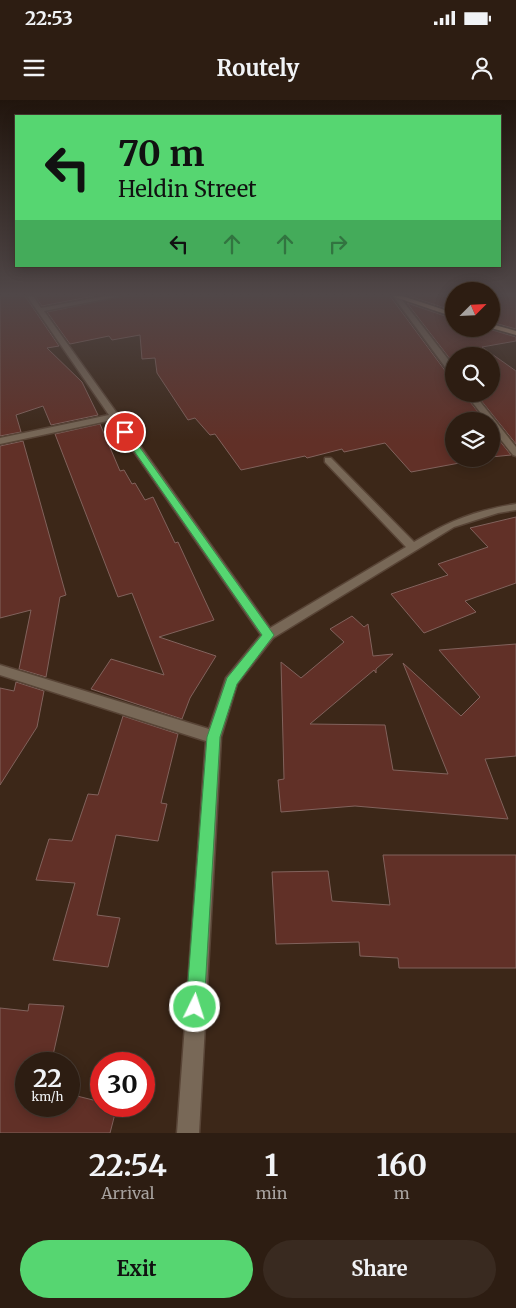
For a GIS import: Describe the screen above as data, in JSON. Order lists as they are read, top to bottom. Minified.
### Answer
{"north":"top right","page":{"status":"22:53","header":"Routely","turn":["70 m","Heldin Street"],"speed":"22 km/h","limit":"30","eta":["22:54","Arrival","1","min","160","m"],"buttons":["Exit","Share"]}}
